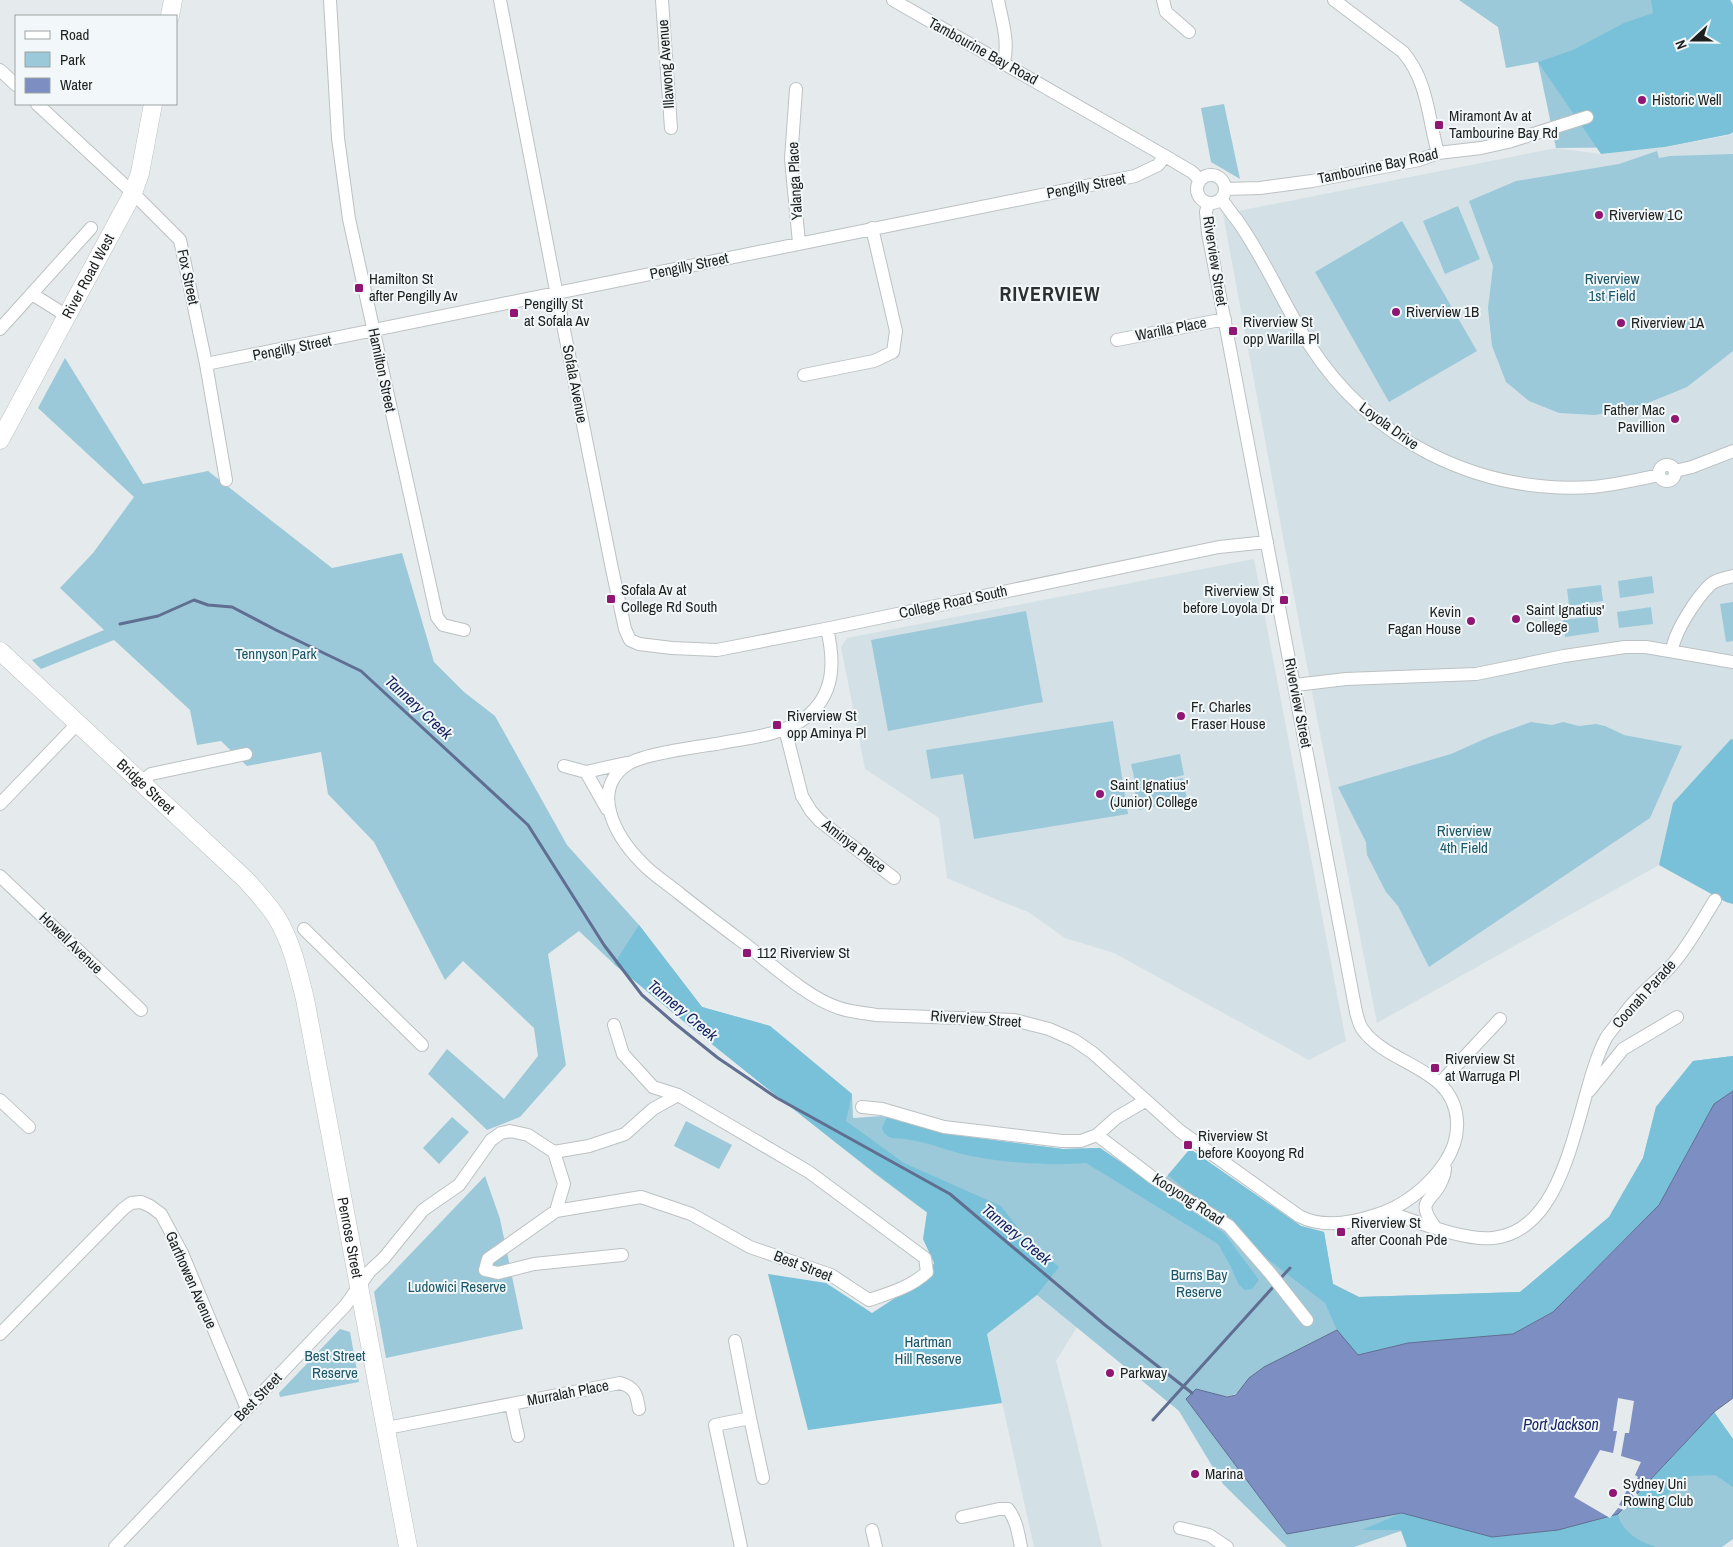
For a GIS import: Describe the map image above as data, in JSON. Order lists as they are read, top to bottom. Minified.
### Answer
{"streets":{"main road":["River Road West","Bridge Street","Penrose Street"],"street":["Tambourine Bay Road","Illawong Avenue","Yalanga Place","Pengilly Street","Riverview Street","Fox Street","Warilla Place","Hamilton Street","Sofala Avenue","Loyola Drive","College Road South","Aminya Place","Howell Avenue","Coonah Parade","Kooyong Road","Best Street","Garthowen Avenue","Murralah Place"]},"crossings":[["Tambourine Bay Road","Pengilly Street"],["Tambourine Bay Road","Riverview Street"],["Tambourine Bay Road","Loyola Drive"],["Yalanga Place","Pengilly Street"],["Pengilly Street","Fox Street"],["Pengilly Street","Hamilton Street"],["Pengilly Street","Sofala Avenue"],["Riverview Street","Warilla Place"],["Riverview Street","Loyola Drive"],["Riverview Street","College Road South"],["Riverview Street","Coonah Parade"],["River Road West","Fox Street"],["Sofala Avenue","College Road South"],["Bridge Street","Penrose Street"],["Penrose Street","Best Street"],["Penrose Street","Murralah Place"],["Best Street","Garthowen Avenue"]],"districts":["RIVERVIEW"],"water":["Tannery Creek","Port Jackson"],"parks":["Riverview 1st Field","Tennyson Park","Riverview 4th Field","Burns Bay Reserve","Ludowici Reserve","Hartman Hill Reserve","Best Street Reserve"],"places":{"other":["Historic Well","Riverview 1C","Riverview 1B","Riverview 1A","Father Mac Pavillion","Saint Ignatius' College","Kevin Fagan House","Fr. Charles Fraser House","Saint Ignatius' (Junior) College","Parkway","Marina","Sydney Uni Rowing Club"],"transit":["Miramont Av at Tambourine Bay Rd","Hamilton St after Pengilly Av","Pengilly St at Sofala Av","Riverview St opp Warilla Pl","Sofala Av at College Rd South","Riverview St before Loyola Dr","Riverview St opp Aminya Pl","112 Riverview St","Riverview St at Warruga Pl","Riverview St before Kooyong Rd","Riverview St after Coonah Pde"]},"legend":["Road","Park","Water"],"north":"left"}
